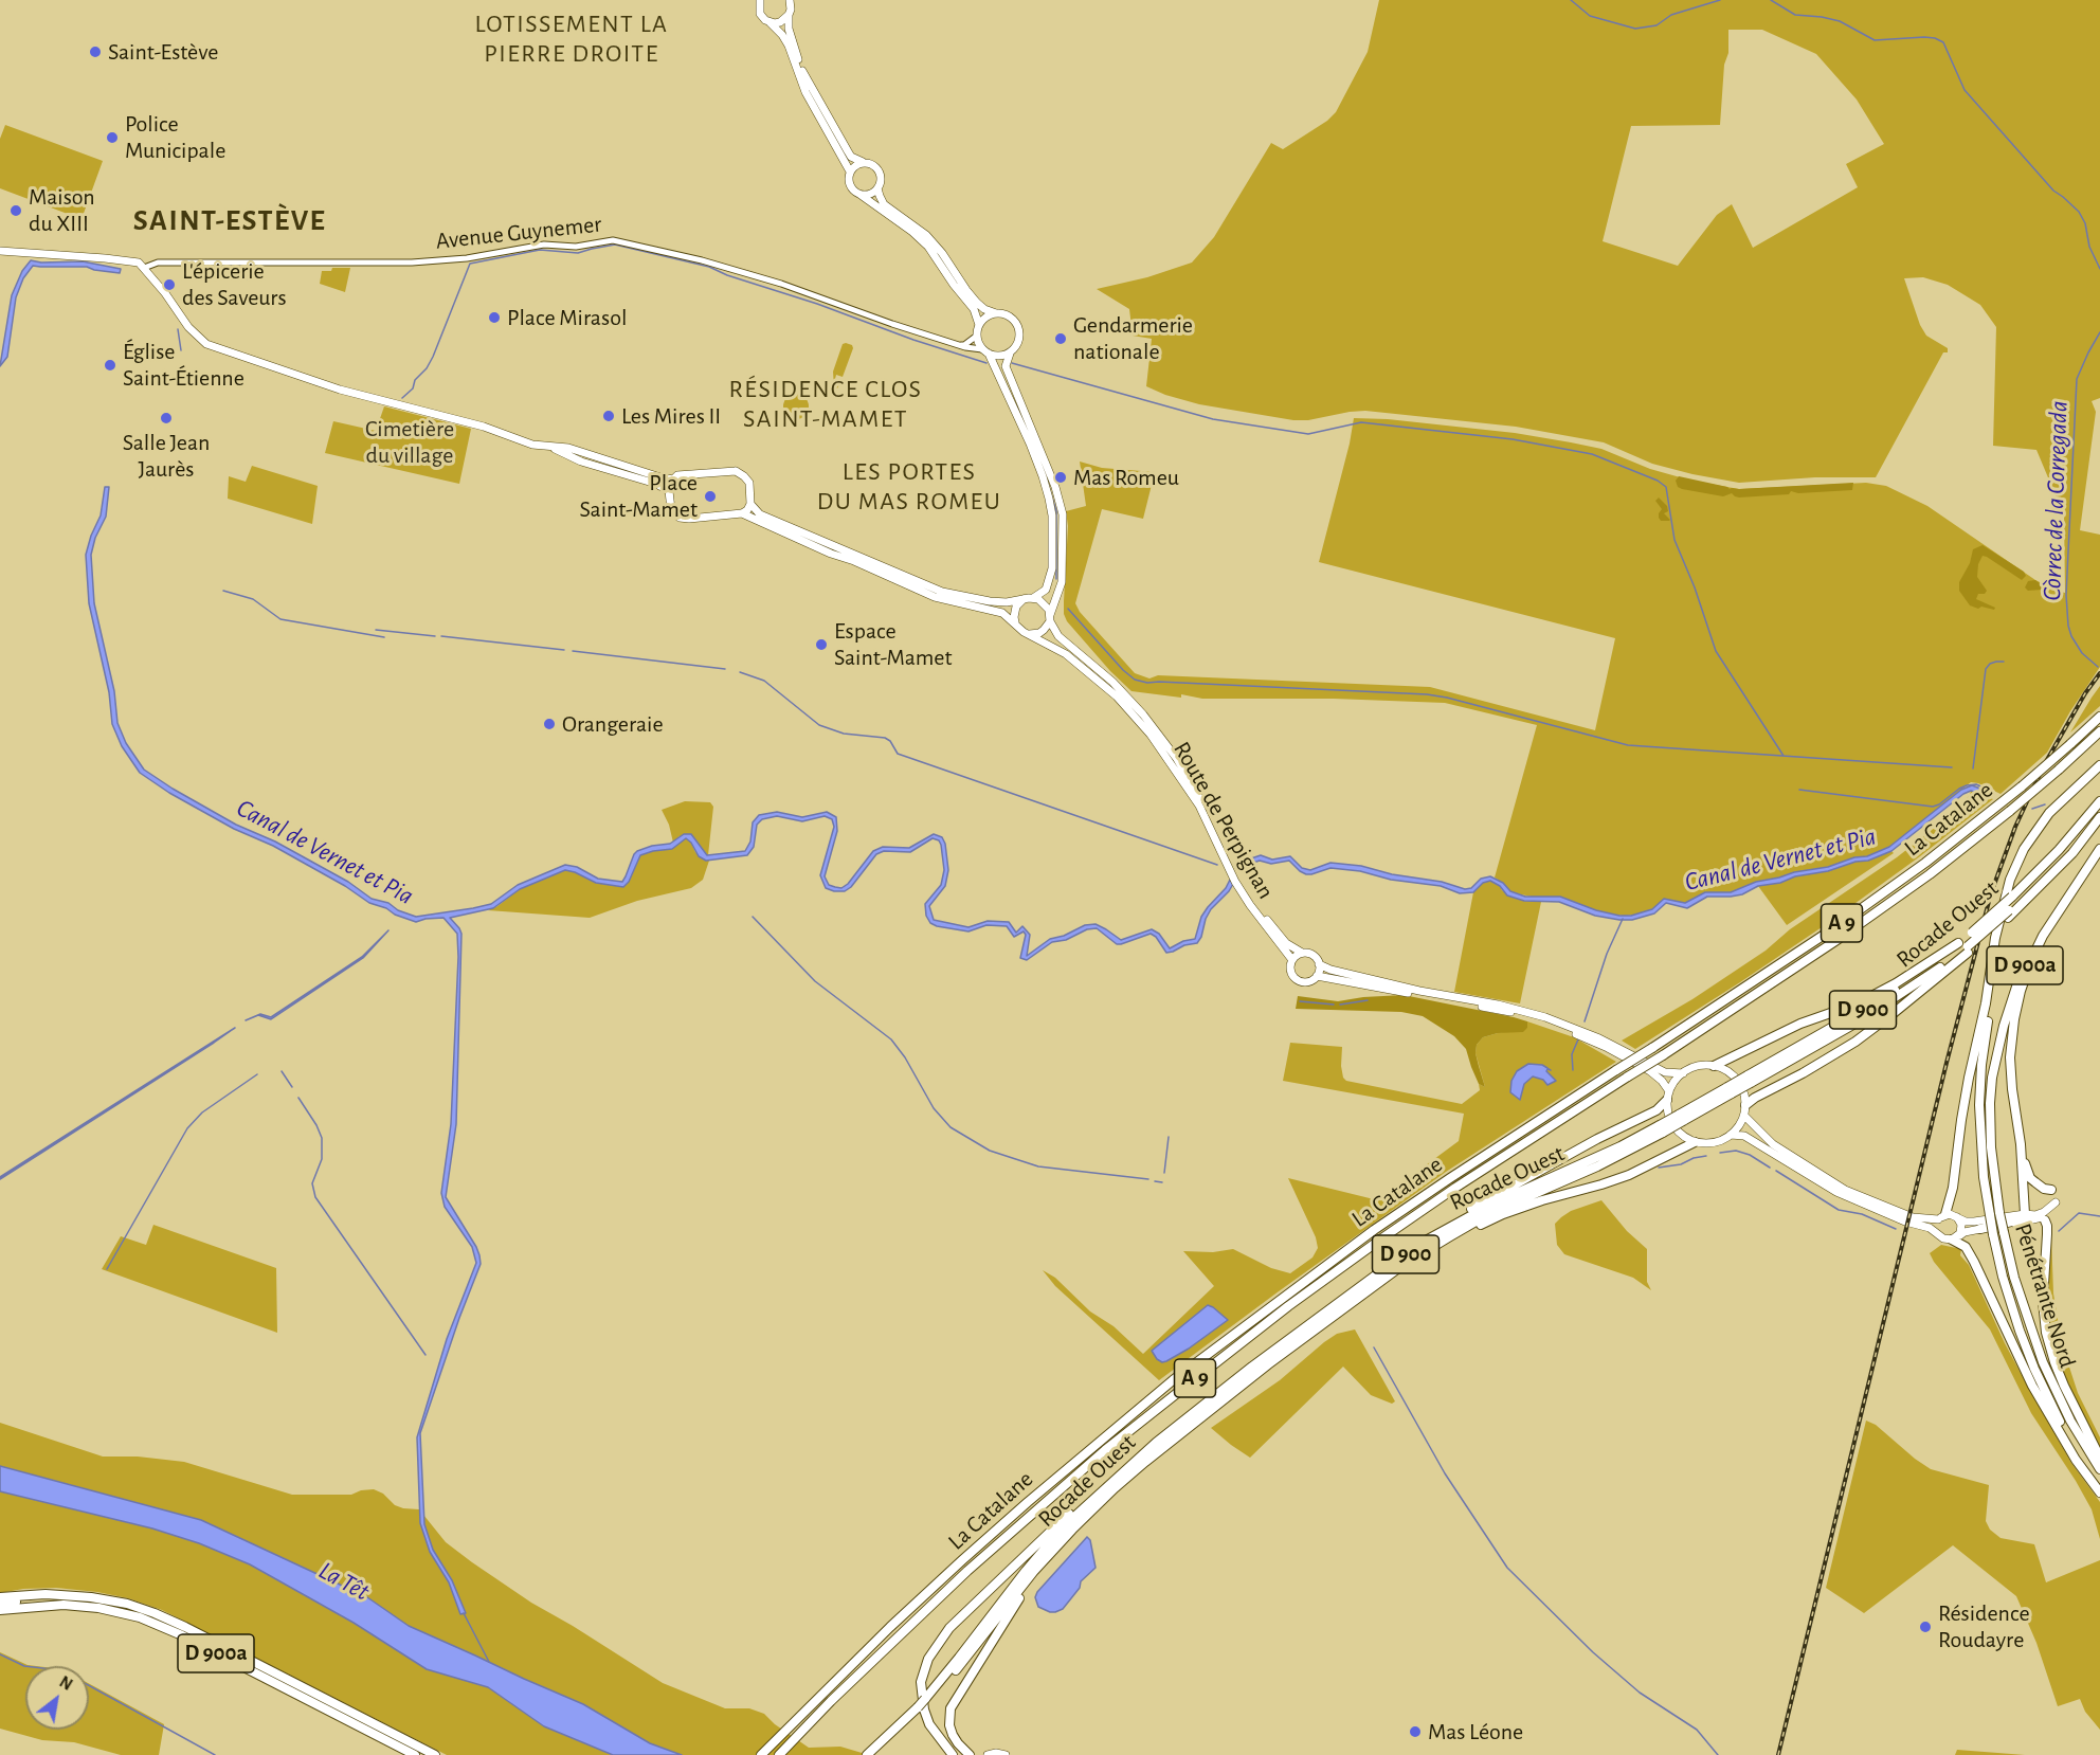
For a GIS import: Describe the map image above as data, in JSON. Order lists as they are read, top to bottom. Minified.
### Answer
{"streets":{"highway":["La Catalane","A 9","Rocade Ouest","D 900a","D 900","Pénétrante Nord"],"main road":["Route de Perpignan"],"street":["Avenue Guynemer"]},"crossings":[["Rocade Ouest","D 900a"],["Rocade Ouest","D 900"],["Rocade Ouest","Pénétrante Nord"],["D 900a","Pénétrante Nord"]],"districts":["LOTISSEMENT LA PIERRE DROITE","SAINT-ESTÈVE","RÉSIDENCE CLOS SAINT-MAMET","LES PORTES DU MAS ROMEU"],"water":["Còrrec de la Corregada","Canal de Vernet et Pia","La Têt"],"parks":["Cimetière du village"],"places":["Saint-Estève","Police Municipale","Maison du XIII","L'épicerie des Saveurs","Place Mirasol","Gendarmerie nationale","Église Saint-Étienne","Les Mires II","Salle Jean Jaurès","Mas Romeu","Place Saint-Mamet","Espace Saint-Mamet","Orangeraie","Résidence Roudayre","Mas Léone"],"north":"top right"}
